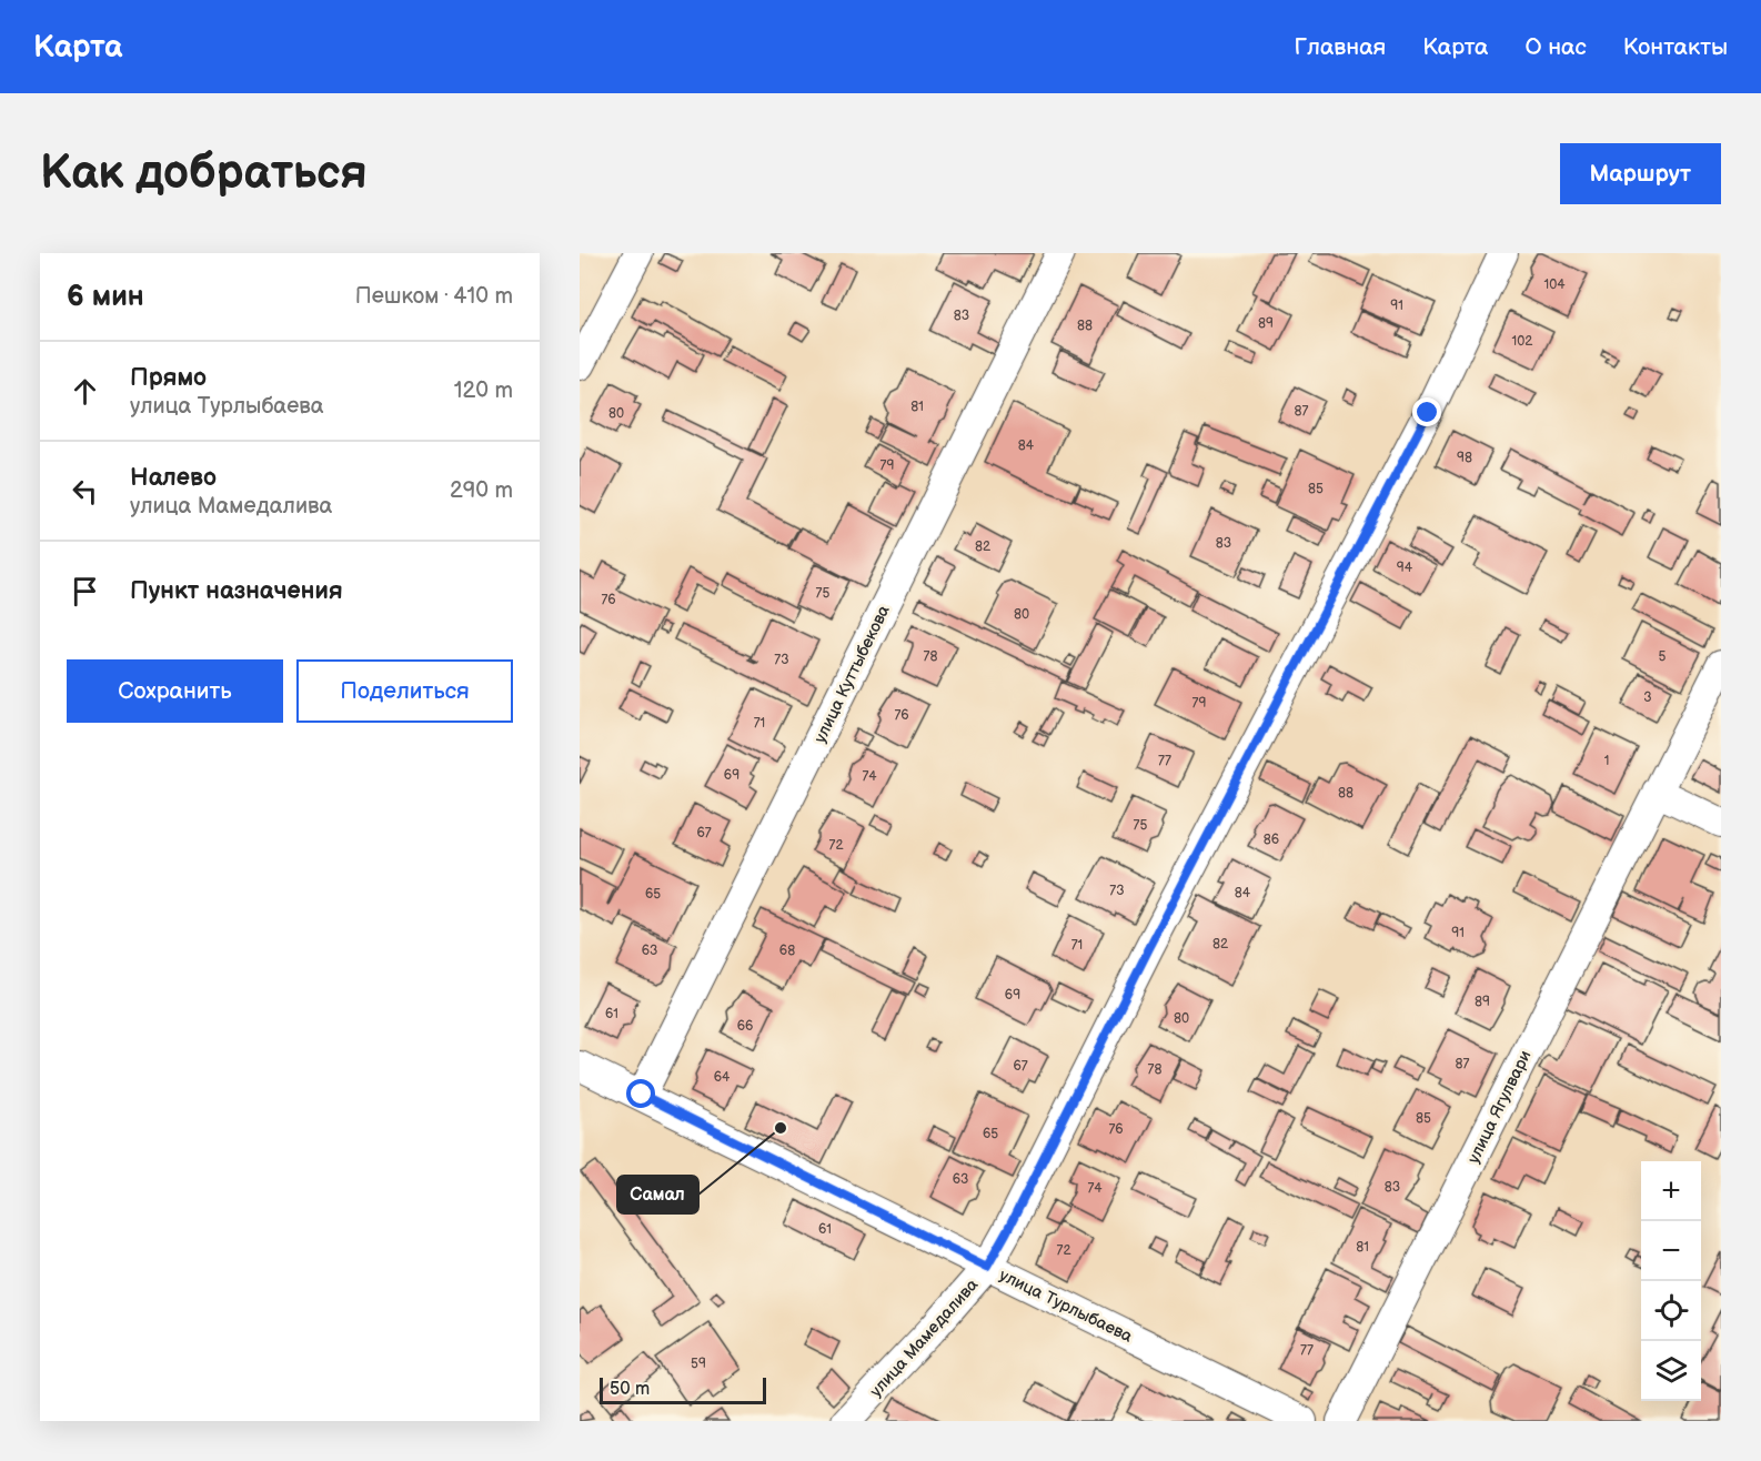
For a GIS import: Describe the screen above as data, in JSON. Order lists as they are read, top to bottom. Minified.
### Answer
{"streets":{"street":["улица Куттыбекова","улица Ягулвари","улица Турлыбаева","улица Мамедалива"]},"crossings":[["улица Куттыбекова","улица Турлыбаева"],["улица Турлыбаева","улица Мамедалива"]],"places":["Самал"],"house_numbers":["104","91","83","89","88","102","81","87","80","84","98","79","85","83","82","94","75","76","80","78","5","73","3","79","76","71","77","1","69","74","88","75","67","86","72","73","84","65","91","82","71","63","68","69","89","61","80","66","87","67","78","64","85","76","65","63","83","74","61","81","72","77","59"],"scale_bar":"50 m","page":{"header":"Карта","nav":["Главная","Карта","О нас","Контакты"],"buttons":["Маршрут",["Сохранить","Поделиться"]],"title":"Как добраться","heading":["6 мин","Пешком · 410 m"],"list":[["Прямо","улица Турлыбаева","120 m"],["Налево","улица Мамедалива","290 m"],"Пункт назначения"],"map_buttons":["+","−"],"scale":"50 m"}}
